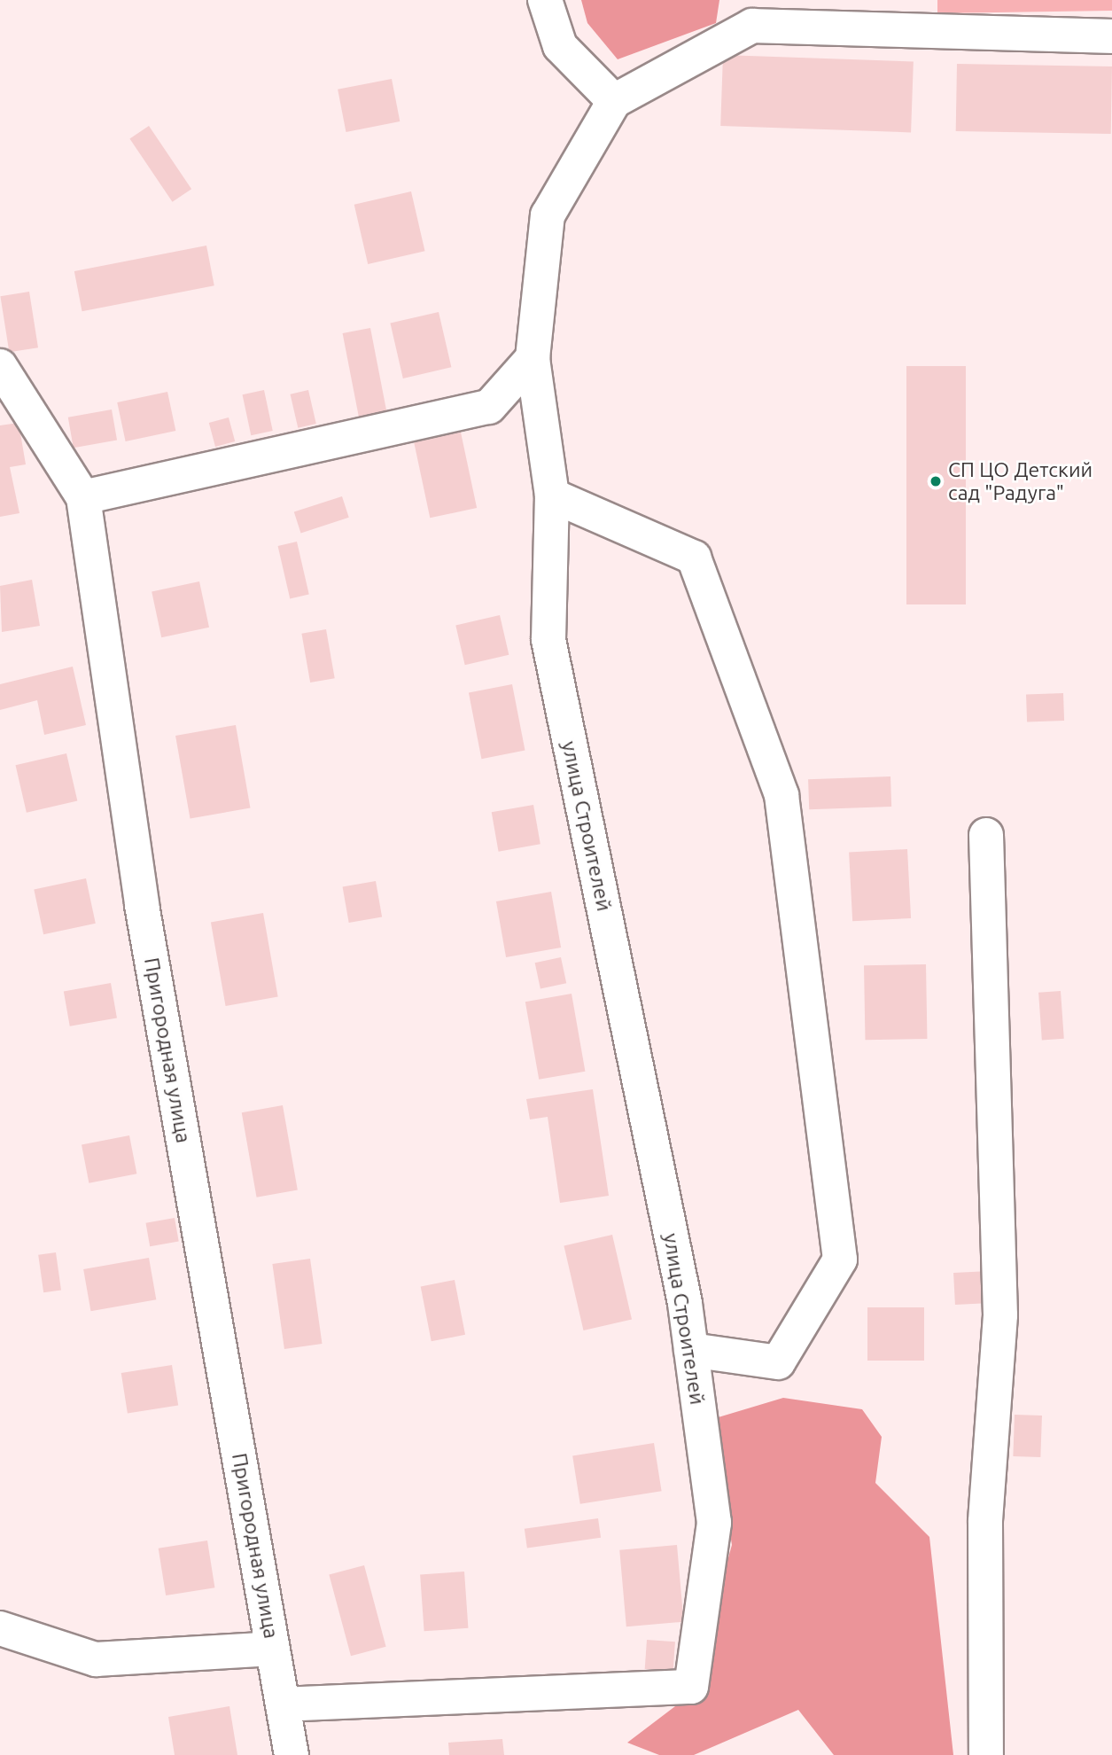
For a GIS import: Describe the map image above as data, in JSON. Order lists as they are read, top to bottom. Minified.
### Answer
{"streets":{"street":["улица Строителей","Пригородная улица"]},"crossings":[["улица Строителей","Пригородная улица"]],"places":["СП ЦО Детский сад \"Радуга\""]}
